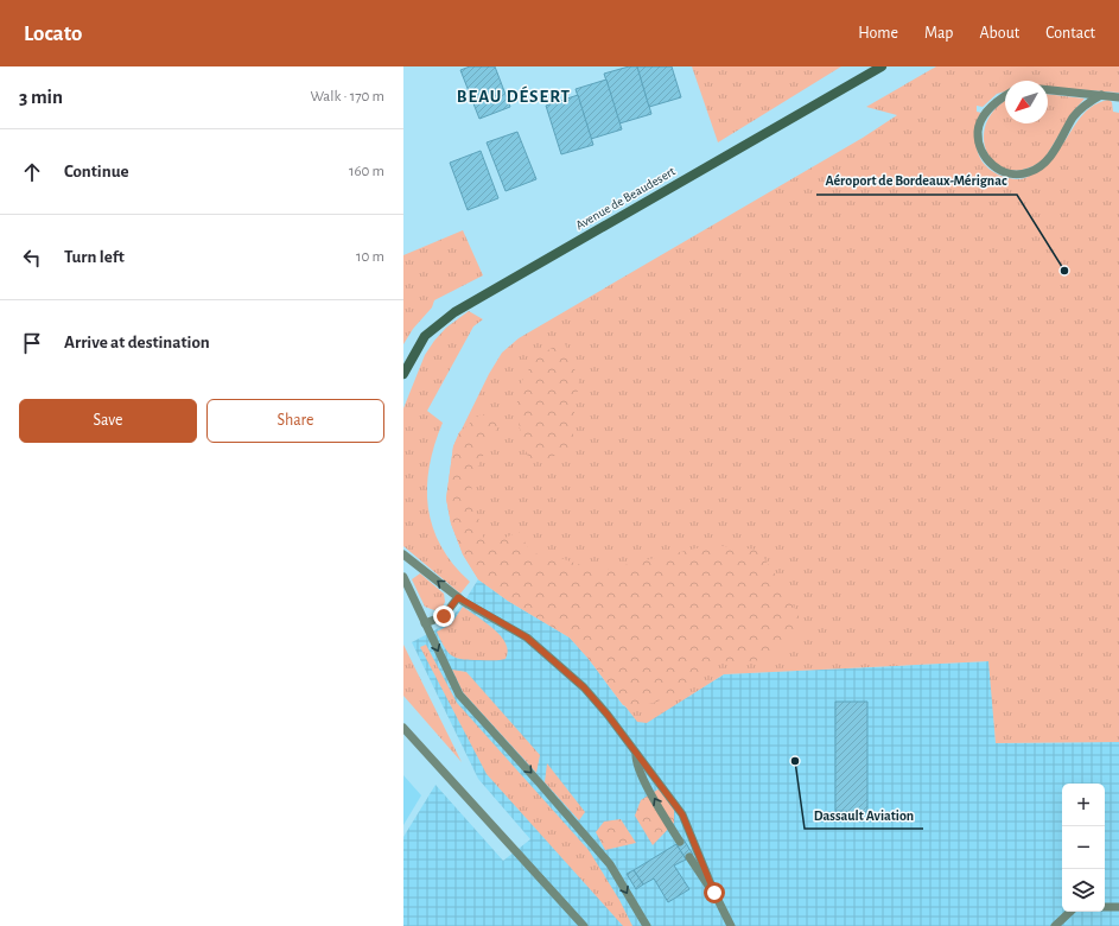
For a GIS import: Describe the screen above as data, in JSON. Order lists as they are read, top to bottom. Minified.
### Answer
{"streets":{"main road":["Avenue de Beaudesert"]},"districts":["BEAU DÉSERT"],"places":["Aéroport de Bordeaux-Mérignac","Dassault Aviation"],"north":"bottom left","page":{"header":"Locato","nav":["Home","Map","About","Contact"],"heading":["3 min","Walk · 170 m"],"list":[["Continue","160 m"],["Turn left","10 m"],"Arrive at destination"],"buttons":["Save","Share"],"map_buttons":["+","−"]}}
